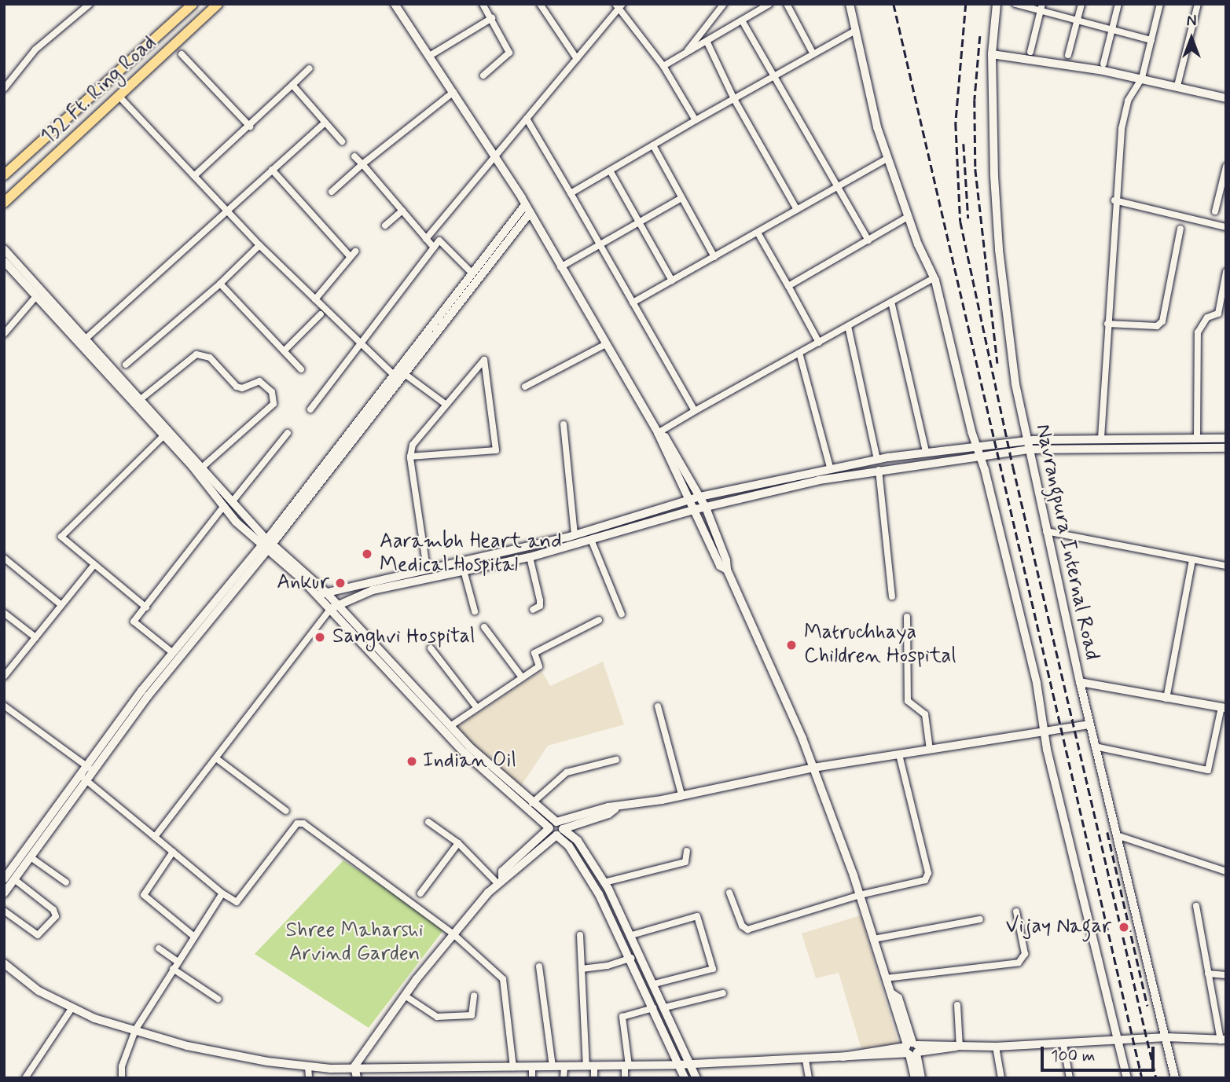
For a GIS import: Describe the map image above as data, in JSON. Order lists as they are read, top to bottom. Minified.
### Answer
{"streets":{"main road":["132 Ft. Ring Road"],"street":["Navrangpura Internal Road"]},"parks":["Shree Maharshi Arvind Garden"],"places":["Aarambh Heart and Medical Hospital","Ankur","Sanghvi Hospital","Matruchhaya Children Hospital","Indian Oil","Vijay Nagar"],"scale_bar":"100 m","north":"top"}
